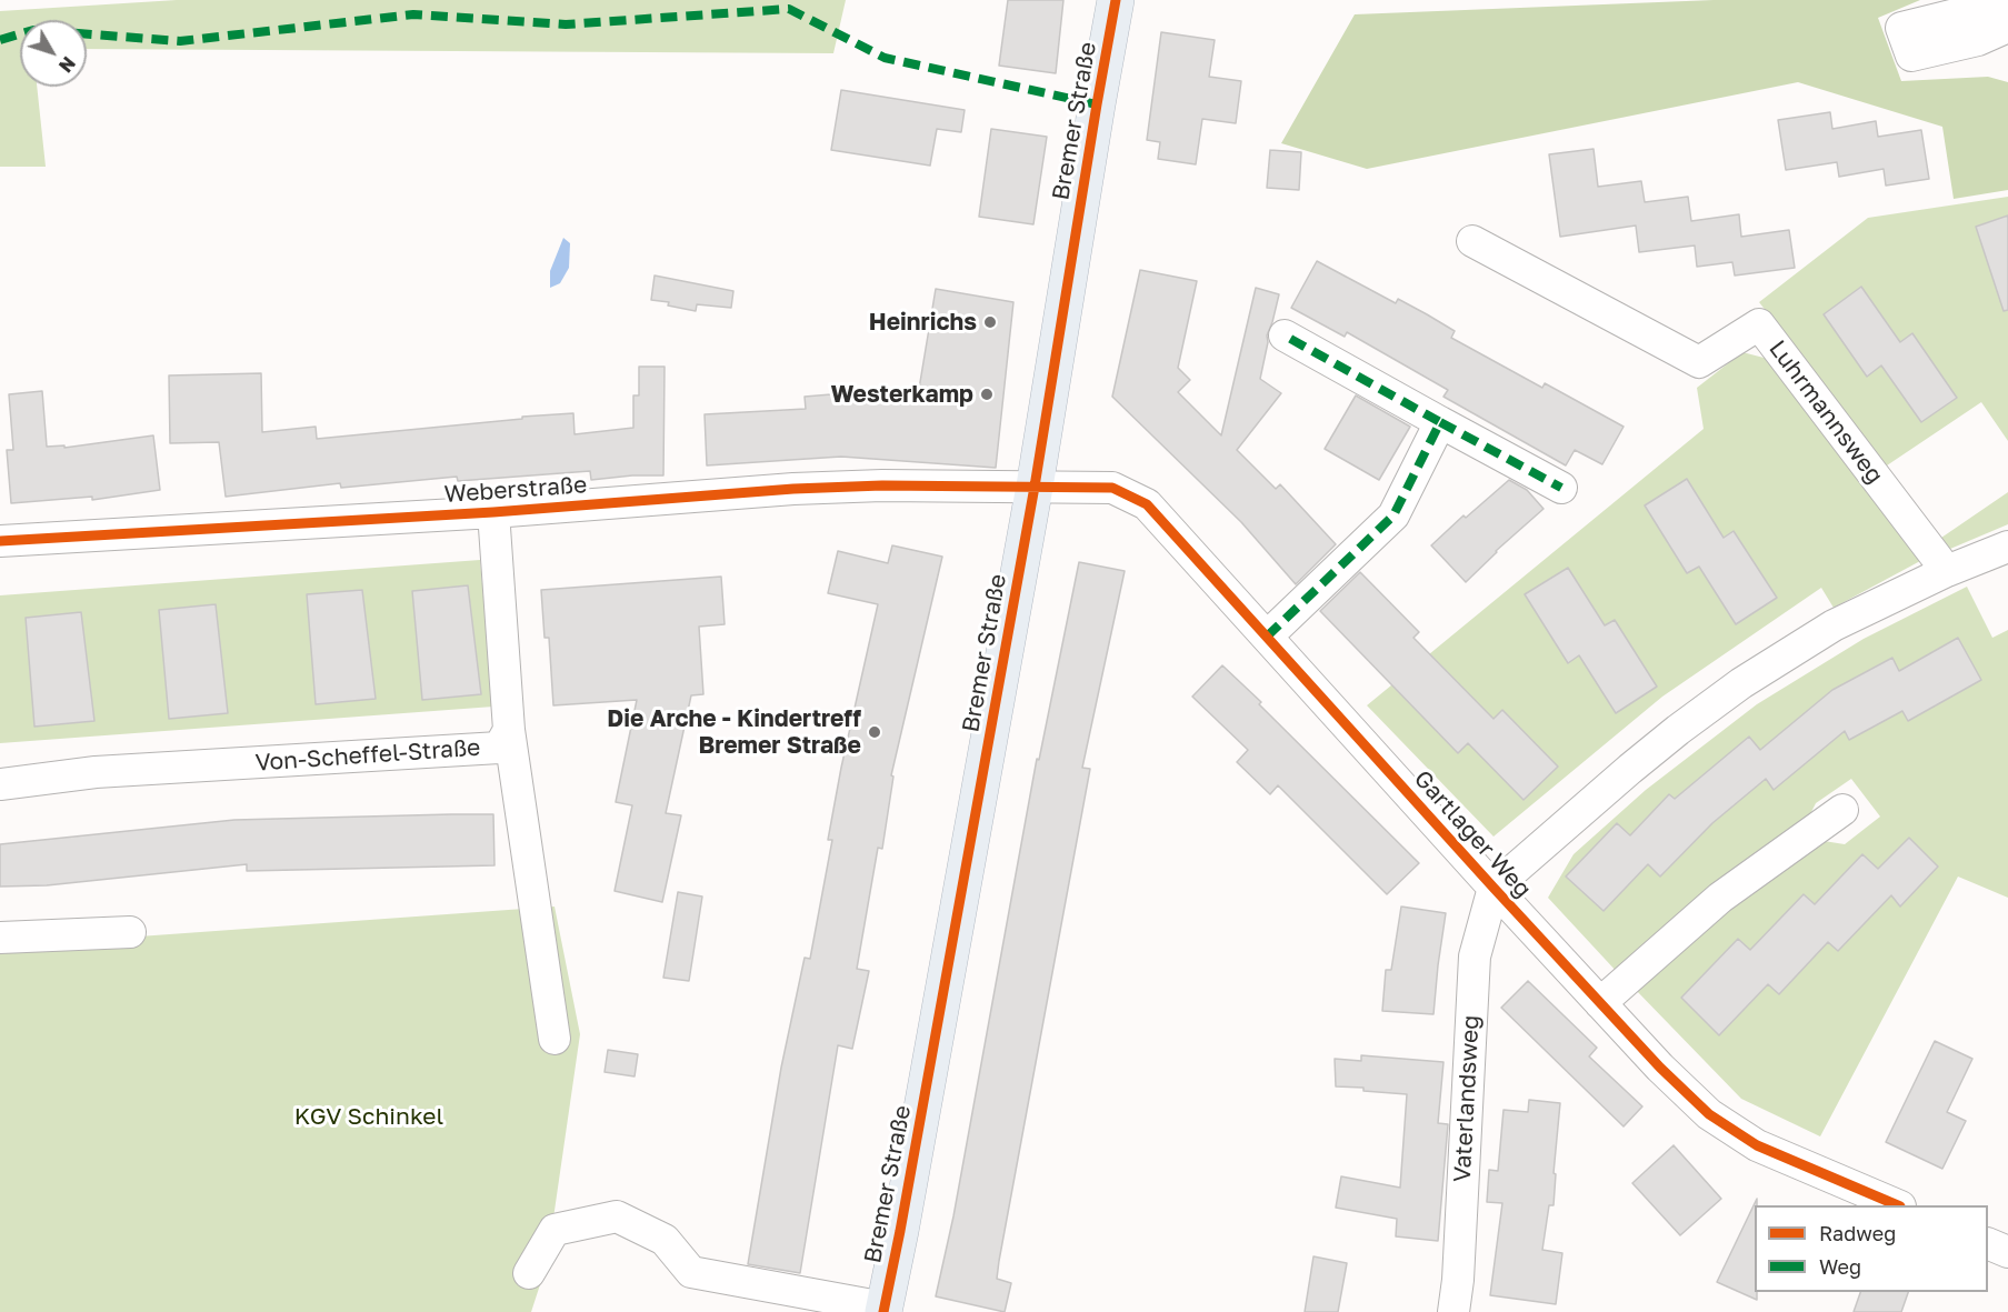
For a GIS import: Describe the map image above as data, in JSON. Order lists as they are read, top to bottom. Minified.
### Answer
{"streets":{"main road":["Bremer Straße"],"street":["Luhrmannsweg","Weberstraße","Von-Scheffel-Straße","Gartlager Weg","Vaterlandsweg"]},"crossings":[["Bremer Straße","Weberstraße"],["Bremer Straße","Gartlager Weg"],["Weberstraße","Von-Scheffel-Straße"],["Weberstraße","Gartlager Weg"],["Gartlager Weg","Vaterlandsweg"]],"parks":["KGV Schinkel"],"places":["Heinrichs","Westerkamp","Die Arche - Kindertreff Bremer Straße"],"legend":["Radweg","Weg"],"north":"bottom right"}
